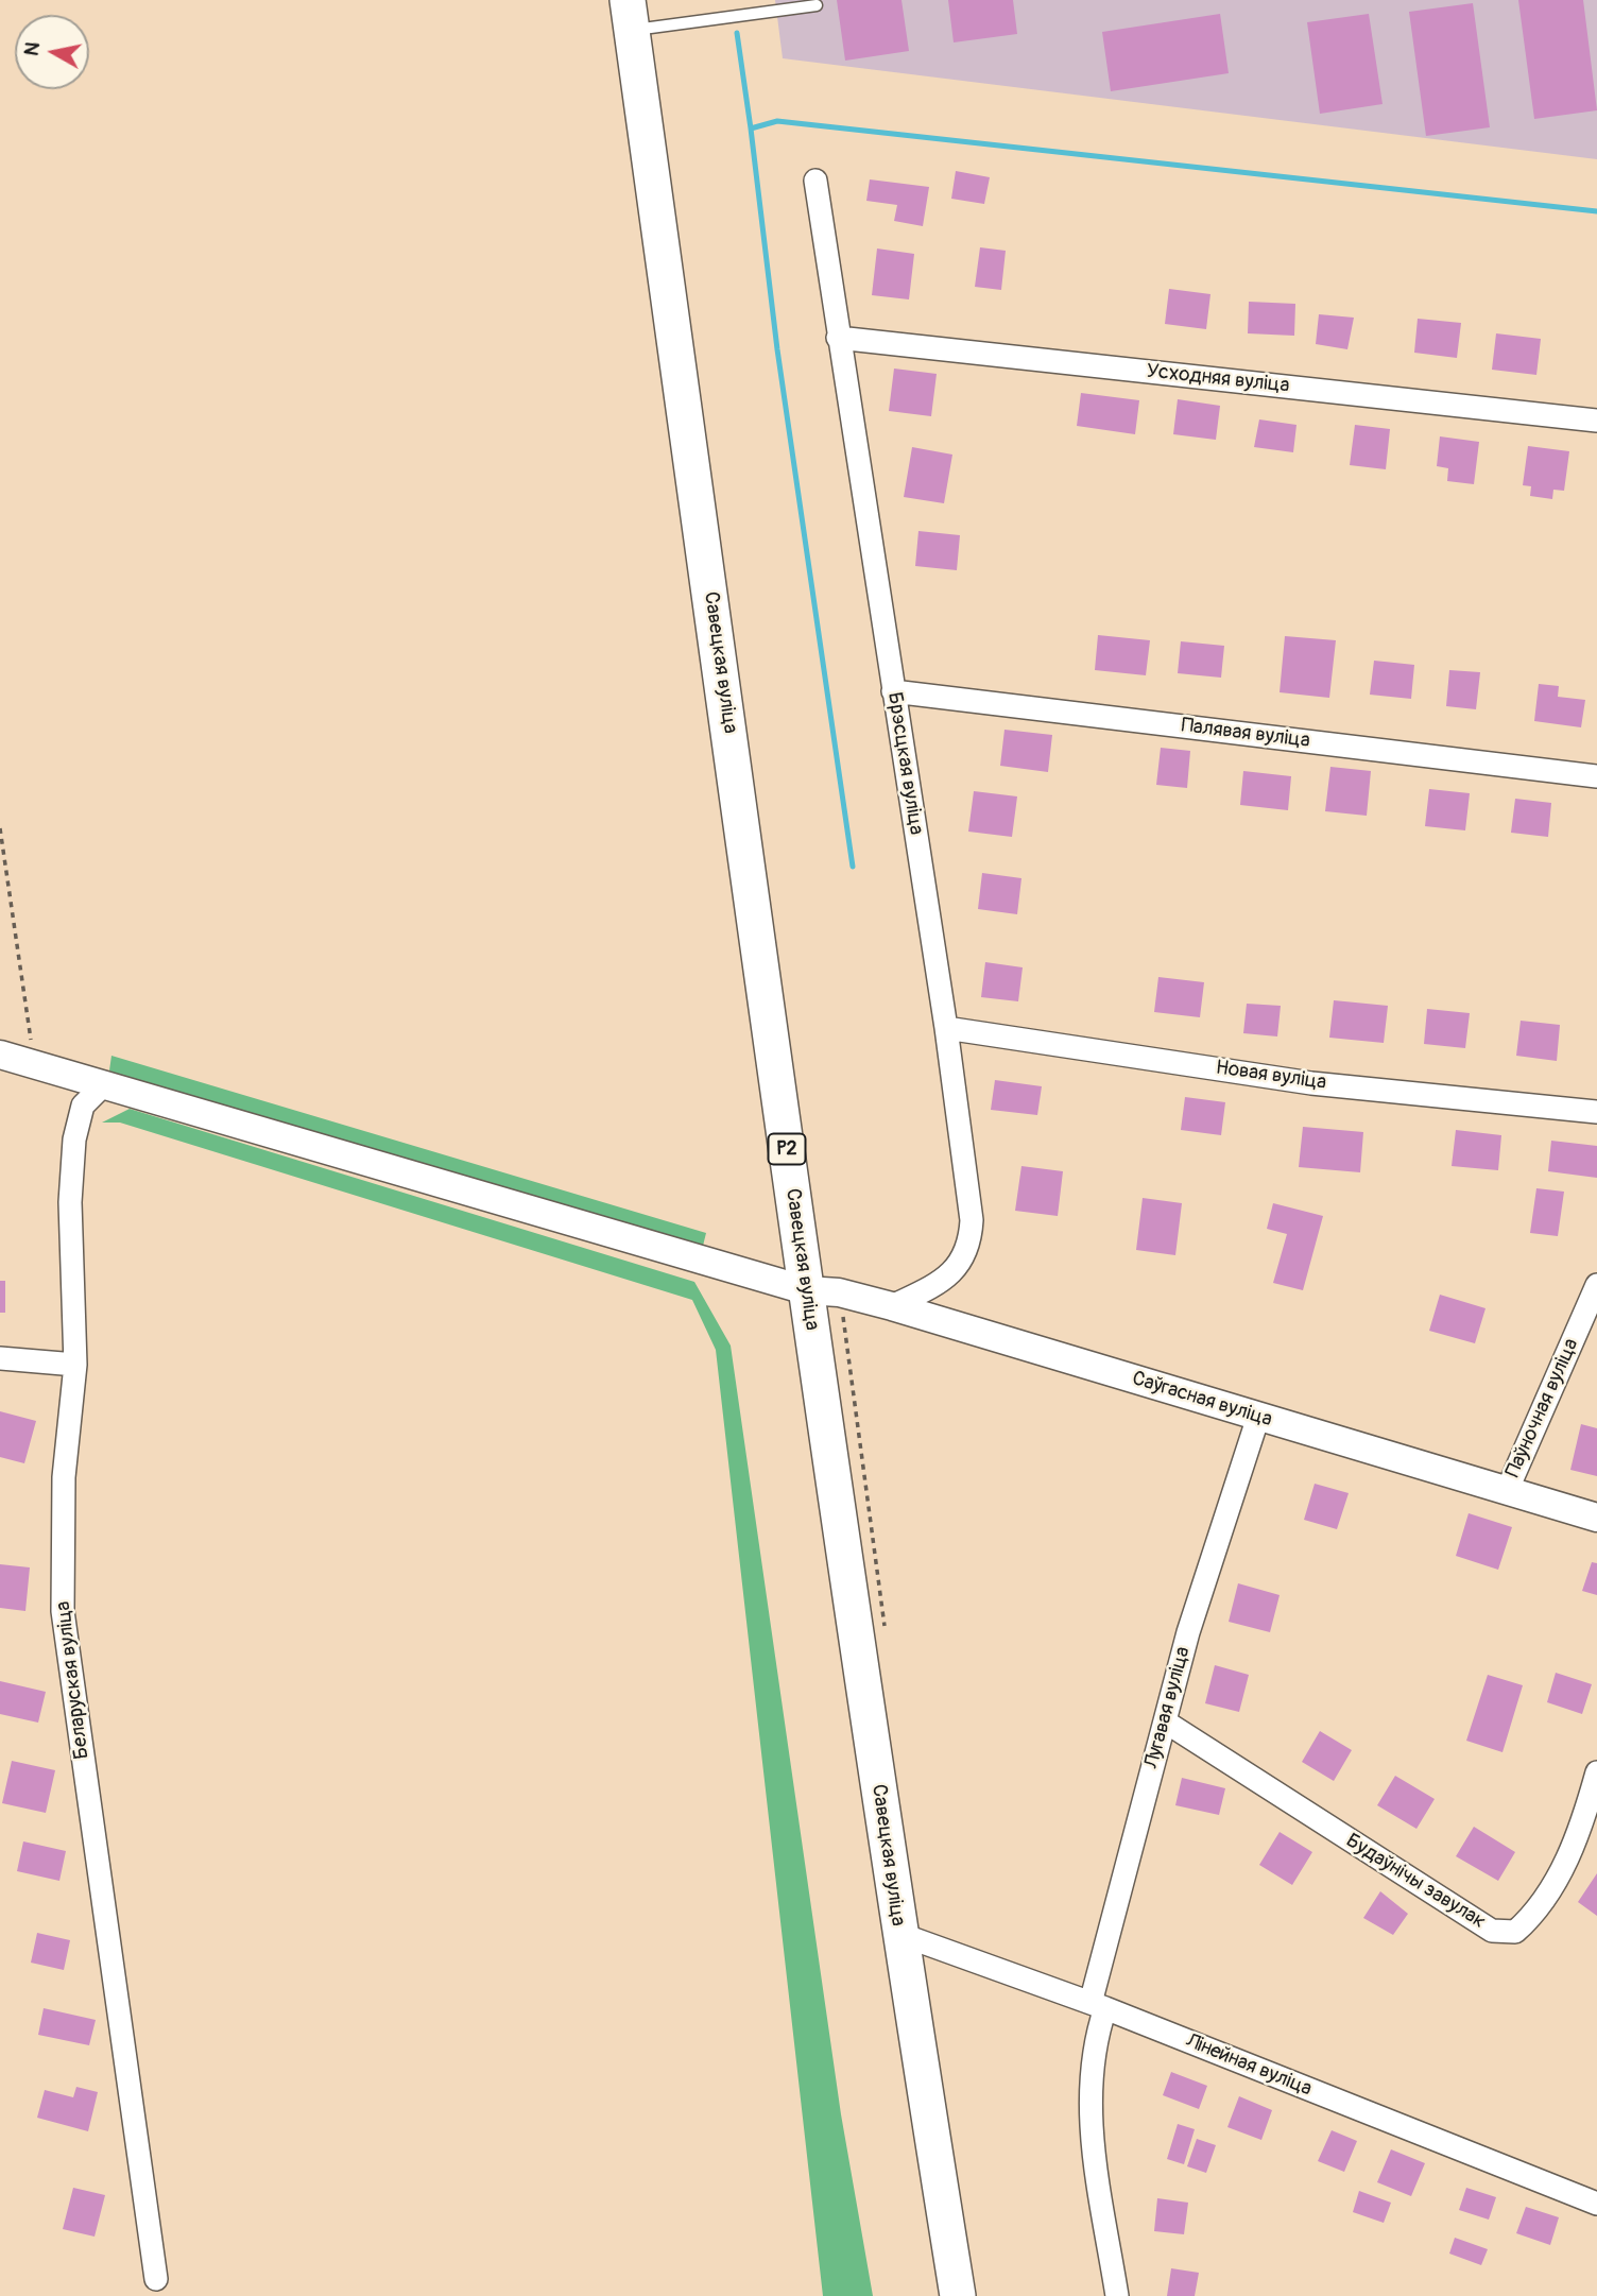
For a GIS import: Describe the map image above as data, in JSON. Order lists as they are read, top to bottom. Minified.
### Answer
{"streets":{"main road":["Савецкая вуліца","Р2"],"street":["Усходняя вуліца","Палявая вуліца","Брэсцкая вуліца","Новая вуліца","Саўгасная вуліца","Паўночная вуліца","Беларуская вуліца","Лугавая вуліца","Будаўнічы завулак","Лінейная вуліца"]},"crossings":[["Усходняя вуліца","Брэсцкая вуліца"],["Савецкая вуліца","Саўгасная вуліца"],["Савецкая вуліца","Лінейная вуліца"],["Палявая вуліца","Брэсцкая вуліца"],["Брэсцкая вуліца","Новая вуліца"],["Брэсцкая вуліца","Саўгасная вуліца"],["Саўгасная вуліца","Паўночная вуліца"],["Саўгасная вуліца","Беларуская вуліца"],["Саўгасная вуліца","Лугавая вуліца"],["Лугавая вуліца","Будаўнічы завулак"],["Лугавая вуліца","Лінейная вуліца"]],"north":"left"}
